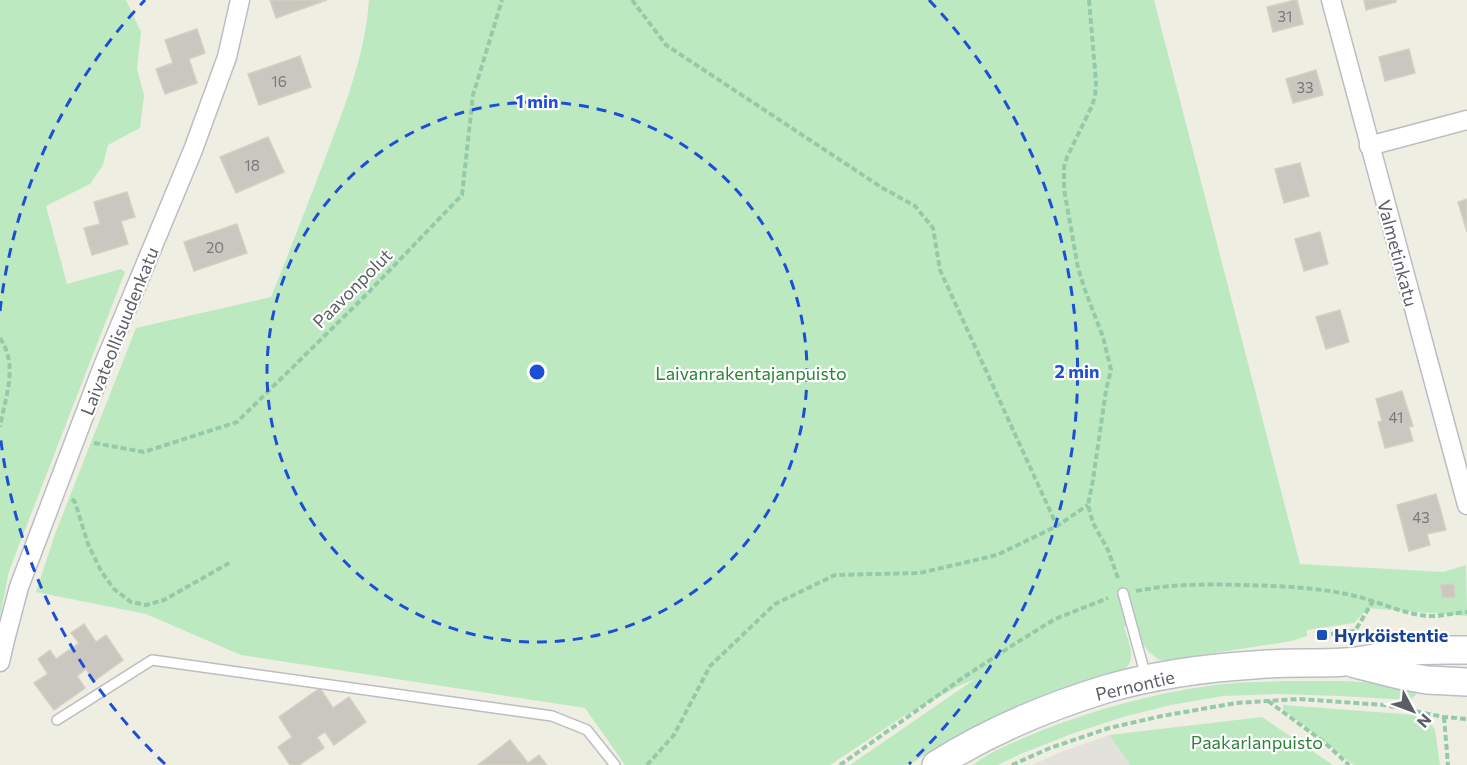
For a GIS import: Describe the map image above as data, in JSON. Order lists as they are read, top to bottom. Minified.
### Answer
{"streets":{"street":["Valmetinkatu","Laivateollisuudenkatu","Pernontie"],"path":["Paavonpolut"]},"crossings":[["Paavonpolut","Laivateollisuudenkatu"]],"parks":["Laivanrakentajanpuisto","Paakarlanpuisto"],"places":{"transit":["Hyrköistentie"]},"house_numbers":["31","16","33","18","20","41","43"],"north":"bottom right","rings":["1 min","2 min"]}
